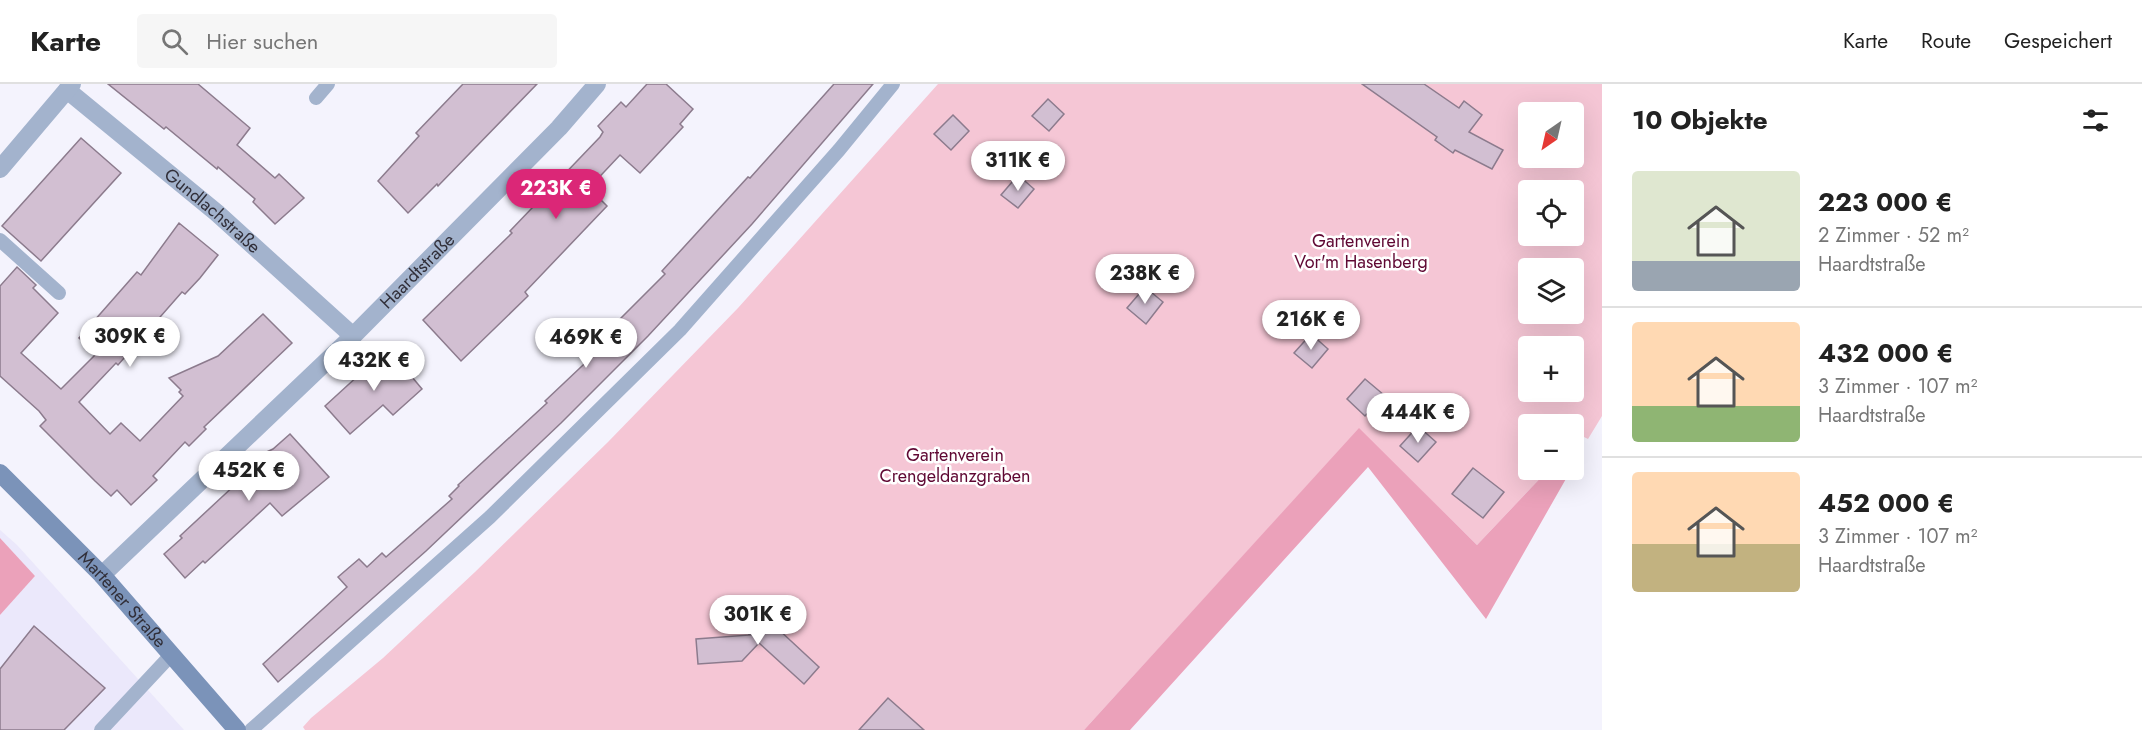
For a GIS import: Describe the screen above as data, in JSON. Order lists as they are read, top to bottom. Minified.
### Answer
{"streets":{"street":["Gundlachstraße","Haardtstraße","Martener Straße"]},"crossings":[["Gundlachstraße","Haardtstraße"],["Haardtstraße","Martener Straße"]],"parks":["Gartenverein Vor'm Hasenberg","Gartenverein Crengeldanzgraben"],"north":"bottom left","page":{"header":"Karte","search":"Hier suchen","nav":["Karte","Route","Gespeichert"],"heading":"10 Objekte","map_buttons":["+","−"],"price":["311K €","223K €","238K €","216K €","309K €","469K €","432K €","444K €","452K €","301K €"],"list":[{"name":"223 000 €","note":"2 Zimmer · 52 m² · Haardtstraße"},{"name":"432 000 €","note":"3 Zimmer · 107 m² · Haardtstraße"},{"name":"452 000 €","note":"3 Zimmer · 107 m² · Haardtstraße"}]}}
